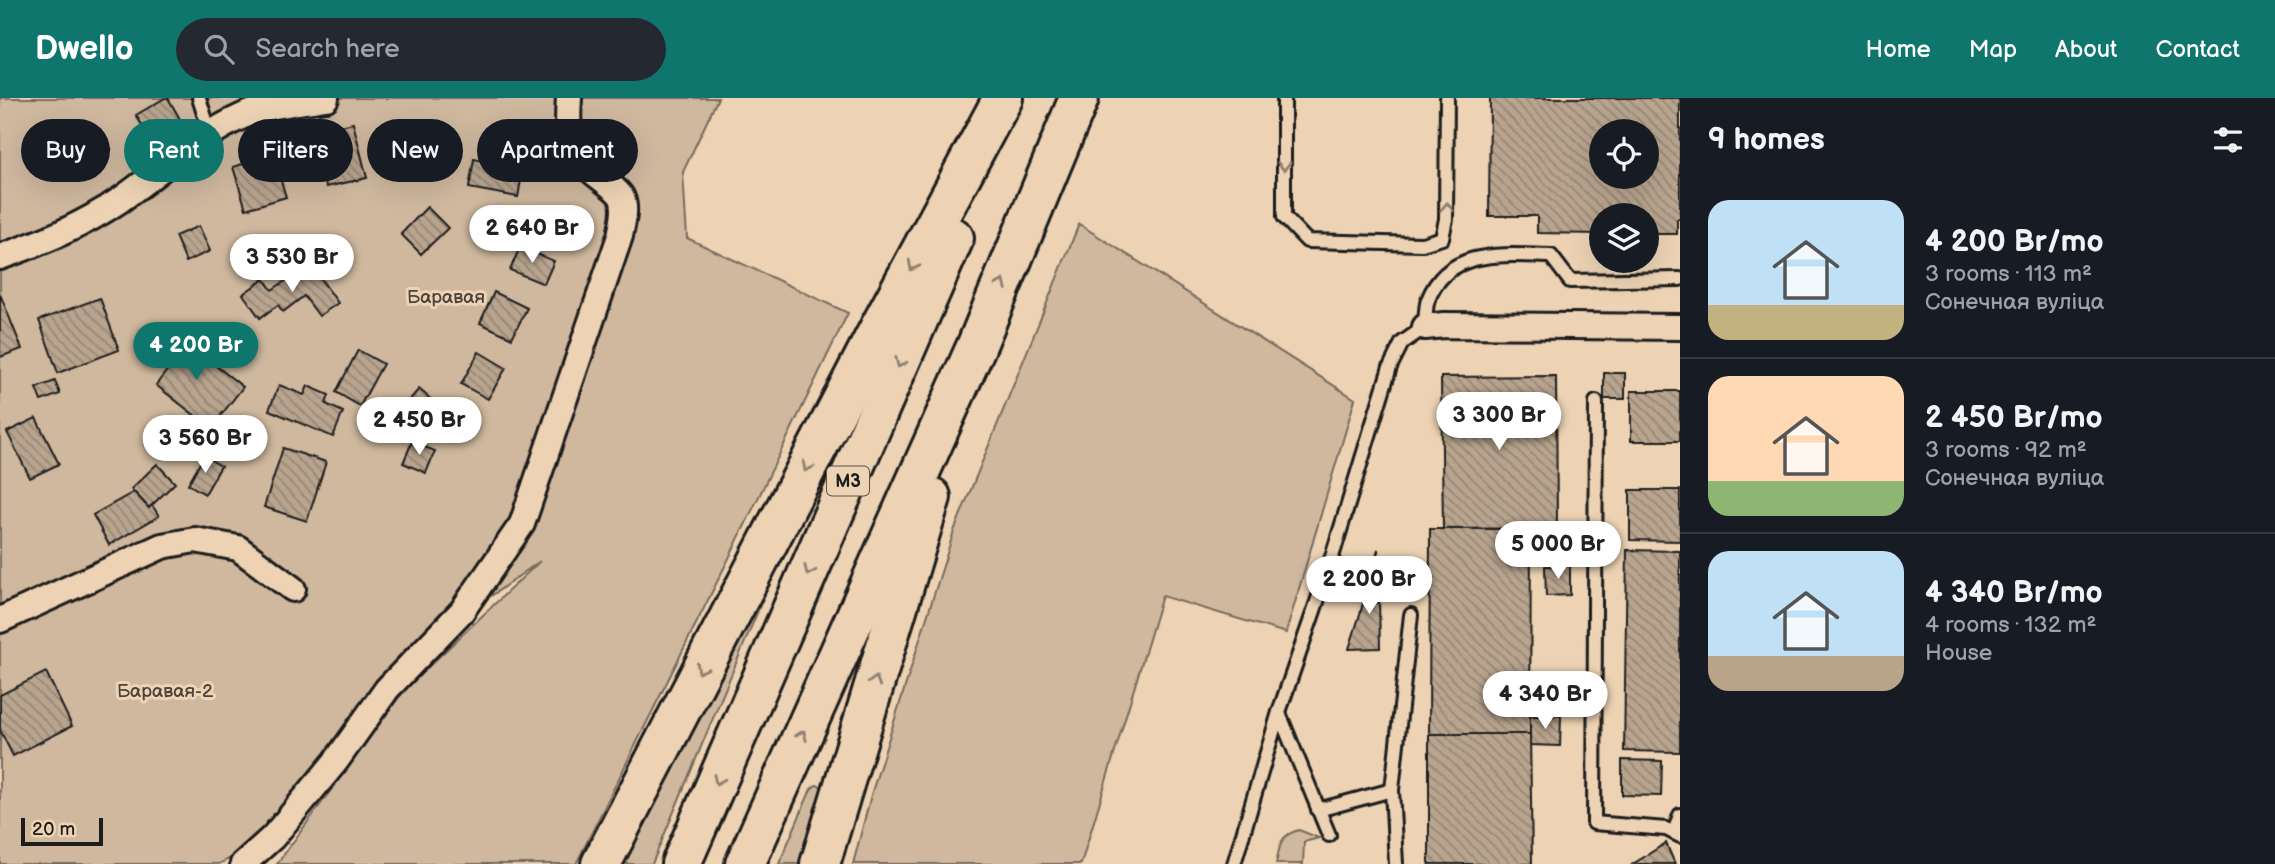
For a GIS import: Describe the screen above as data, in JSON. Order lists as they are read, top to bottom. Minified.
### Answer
{"streets":{"highway":["М3"]},"parks":["Баравая","Баравая-2"],"scale_bar":"20 m","page":{"header":"Dwello","search":"Search here","nav":["Home","Map","About","Contact"],"heading":"9 homes","chip":["Buy","Rent","Filters","New","Apartment"],"list":[{"name":"4 200 Br/mo","note":"3 rooms · 113 m² · Сонечная вуліца"},{"name":"2 450 Br/mo","note":"3 rooms · 92 m² · Сонечная вуліца"},{"name":"4 340 Br/mo","note":"4 rooms · 132 m² · House"}],"price":["2 640 Br","3 530 Br","4 200 Br","3 300 Br","2 450 Br","3 560 Br","5 000 Br","2 200 Br","4 340 Br"],"scale":"20 m"}}
